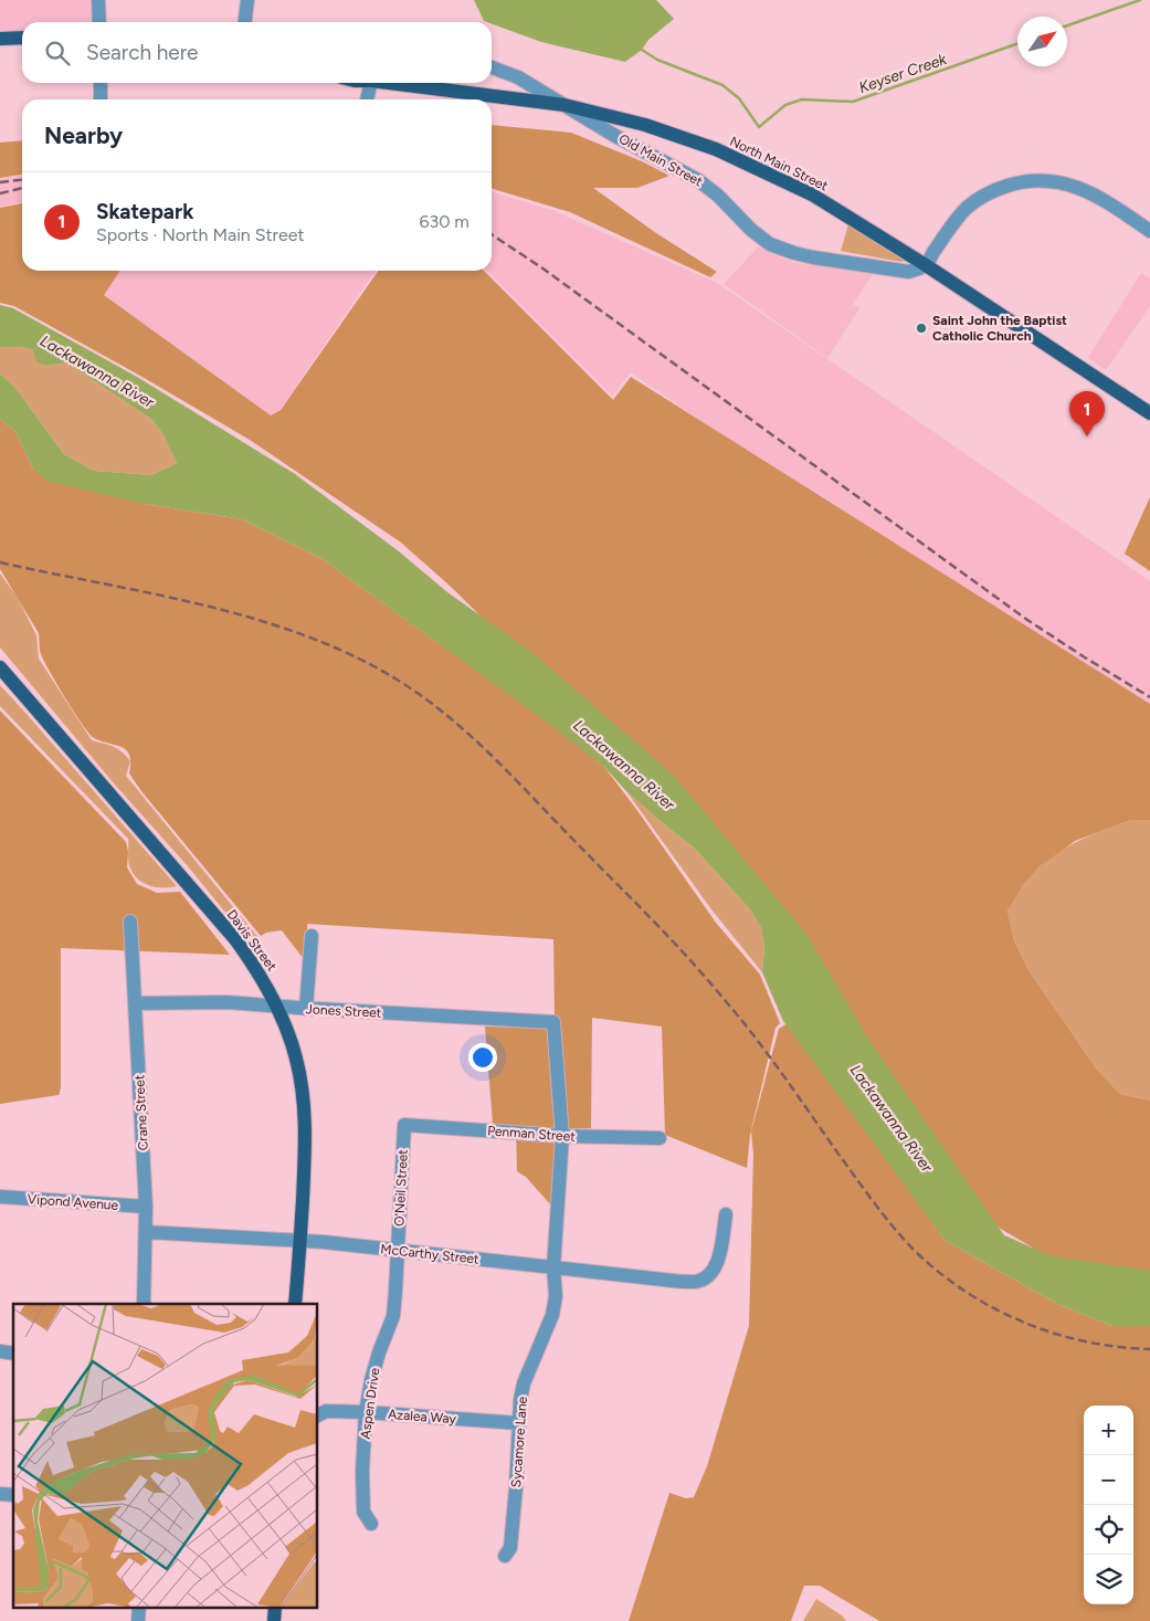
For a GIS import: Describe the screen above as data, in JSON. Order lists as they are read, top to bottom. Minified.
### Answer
{"streets":{"main road":["North Main Street","Davis Street"],"street":["Old Main Street","Jones Street","Crane Street","Penman Street","O'Neil Street","Vipond Avenue","McCarthy Street","Aspen Drive","Azalea Way","Sycamore Lane"]},"crossings":[["Old Main Street","North Main Street"],["Davis Street","Jones Street"],["Davis Street","McCarthy Street"],["Jones Street","Crane Street"],["Jones Street","Sycamore Lane"],["Crane Street","Vipond Avenue"],["Crane Street","McCarthy Street"],["Penman Street","O'Neil Street"],["Penman Street","Sycamore Lane"],["O'Neil Street","McCarthy Street"],["O'Neil Street","Aspen Drive"],["McCarthy Street","Aspen Drive"],["McCarthy Street","Sycamore Lane"],["Aspen Drive","Azalea Way"],["Azalea Way","Sycamore Lane"]],"water":["Keyser Creek","Lackawanna River"],"places":["Saint John the Baptist Catholic Church"],"north":"top right","page":{"search":"Search here","heading":"Nearby","list":[{"mark":"1","name":"Skatepark","note":"Sports · North Main Street","value":"630 m"}],"pins":"1","map_buttons":["+","−"]}}
